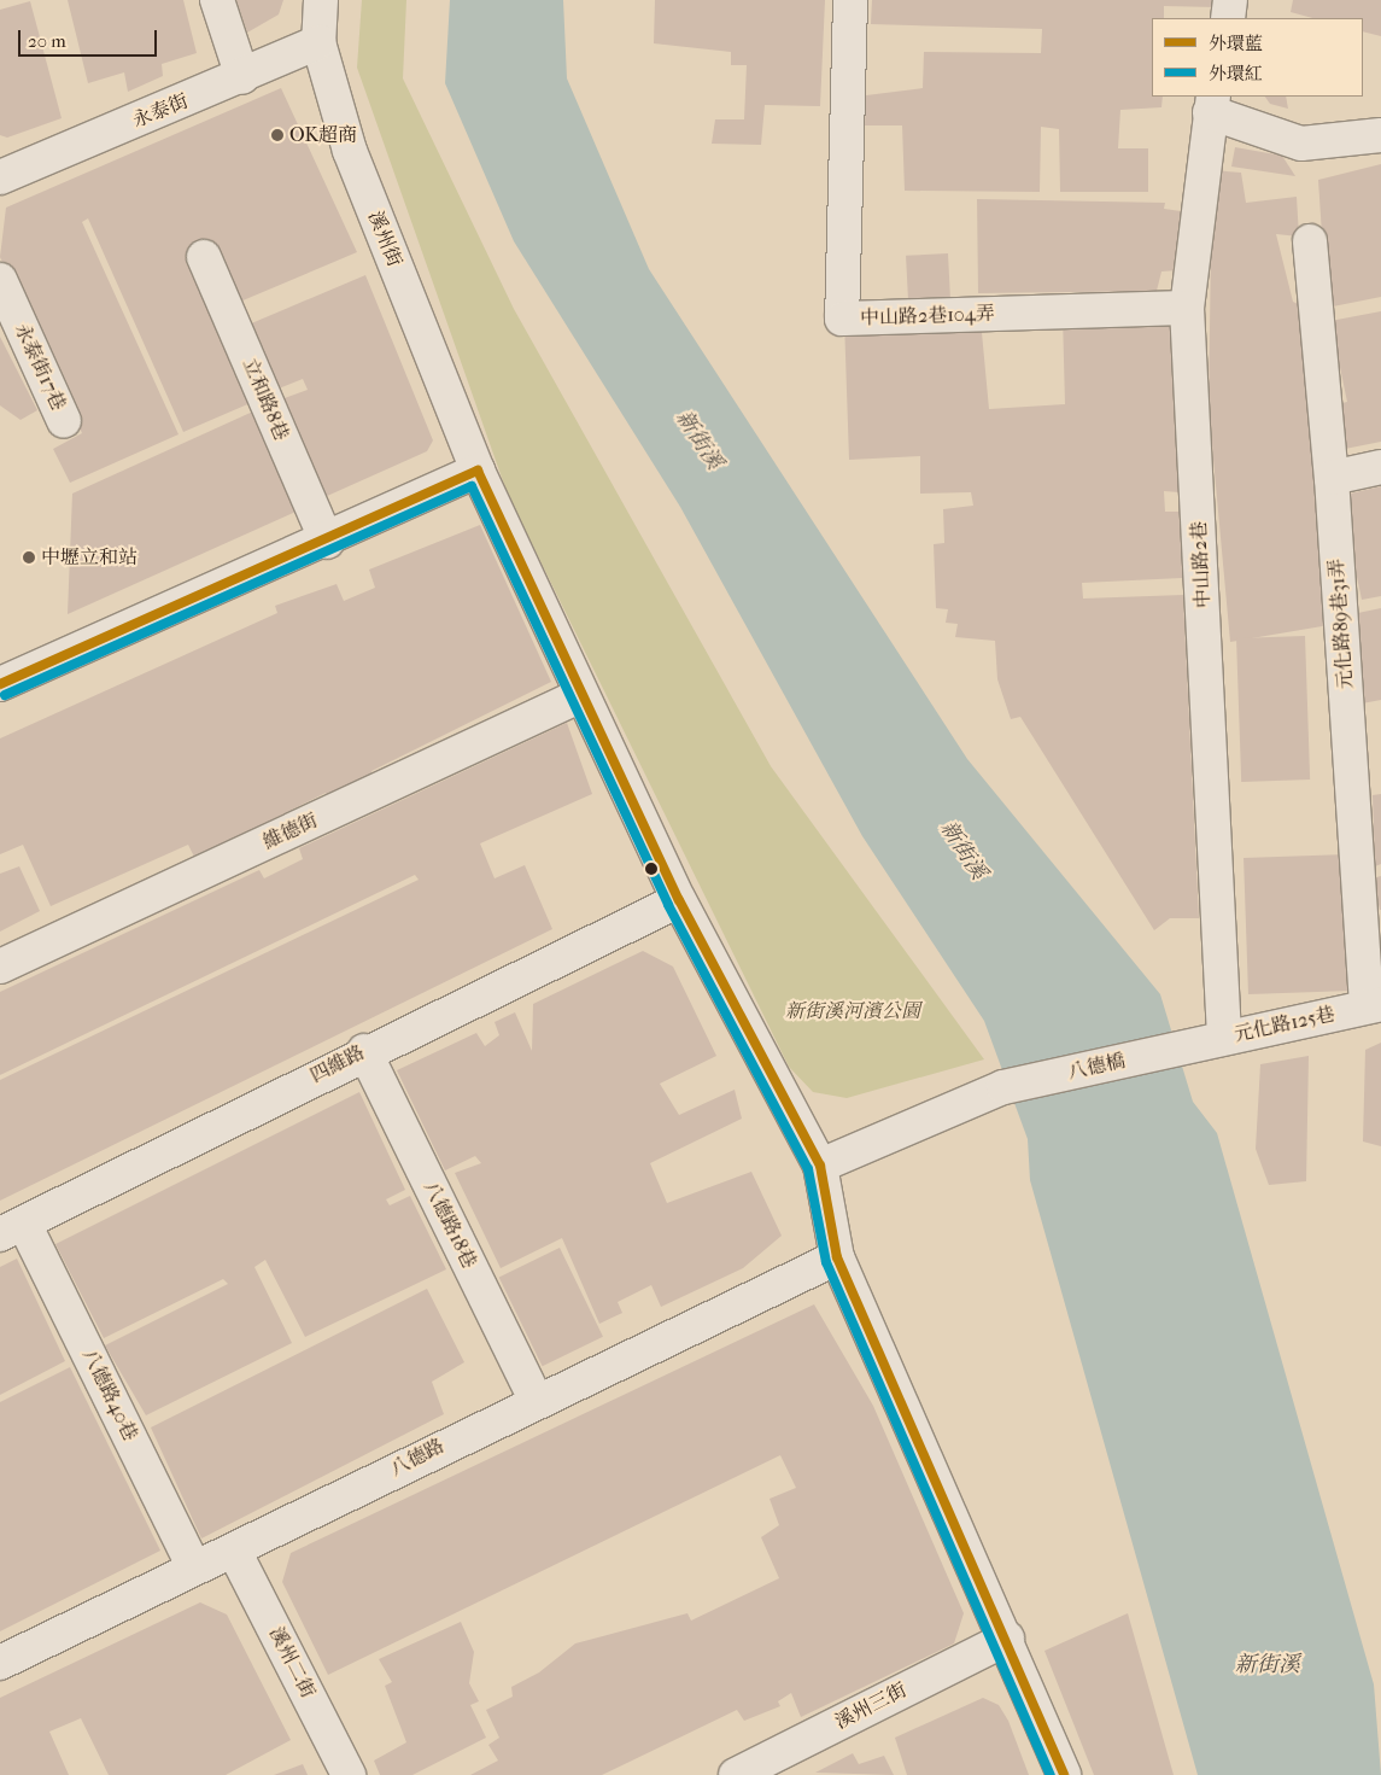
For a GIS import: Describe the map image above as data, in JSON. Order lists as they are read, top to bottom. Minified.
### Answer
{"streets":{"lane":["永泰街","溪州街","中山路2巷104弄","永泰街17巷","立和路8巷","中山路2巷","元化路89巷31弄","維德街","元化路125巷","四維路","八德橋","八德路18巷","八德路40巷","八德路","溪州二街","溪州三街"]},"crossings":[["永泰街","溪州街"],["溪州街","維德街"],["溪州街","四維路"],["溪州街","八德橋"],["溪州街","八德路"],["溪州街","溪州三街"],["中山路2巷104弄","中山路2巷"],["中山路2巷","元化路125巷"],["元化路89巷31弄","元化路125巷"],["元化路125巷","八德橋"],["四維路","八德路18巷"],["四維路","八德路40巷"],["八德路18巷","八德路"],["八德路40巷","八德路"],["八德路","溪州二街"]],"water":["新街溪"],"parks":["新街溪河濱公園"],"places":["OK超商","中壢立和站"],"lines":["transit line 外環藍","transit line 外環紅"],"legend":["外環藍","外環紅"],"scale_bar":"20 m"}
